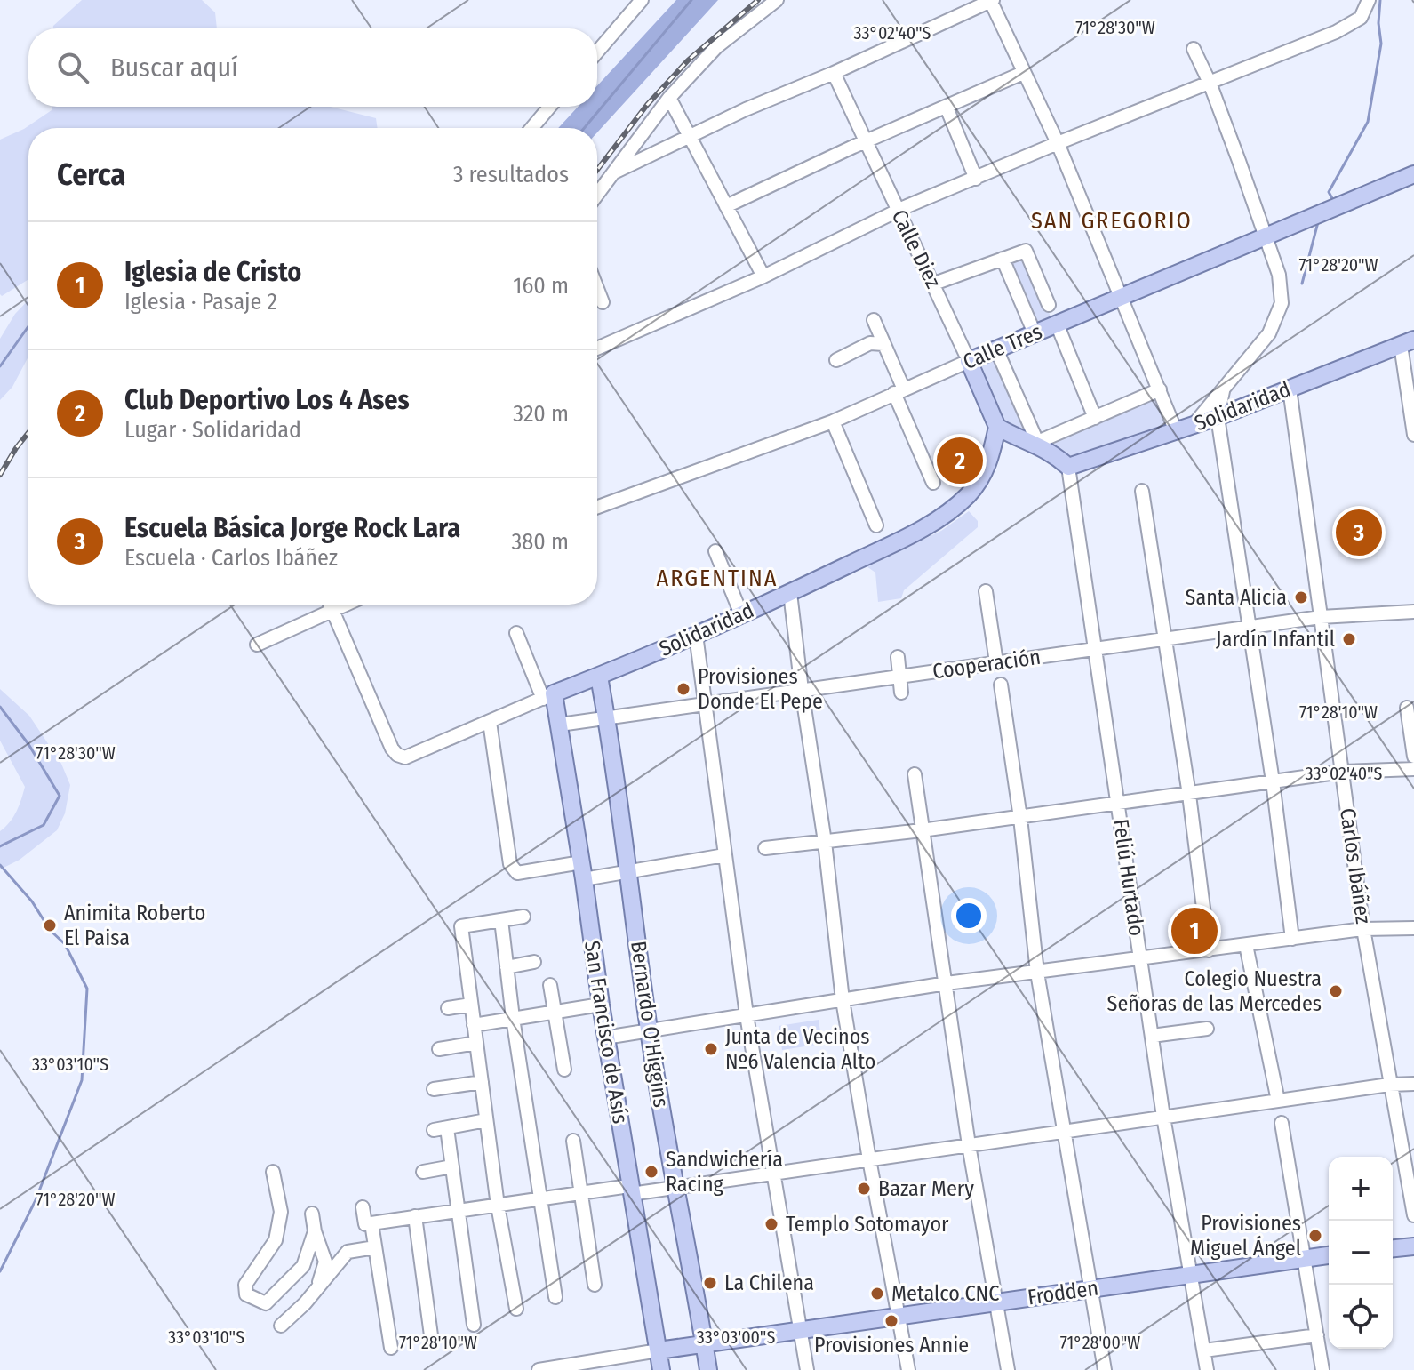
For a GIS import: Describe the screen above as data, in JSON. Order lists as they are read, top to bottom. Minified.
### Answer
{"streets":{"main road":["Calle Diez","Calle Tres","Solidaridad","Bernardo O'Higgins","San Francisco de Asís","Frodden"],"street":["Cooperación","Carlos Ibáñez","Feliú Hurtado"]},"crossings":[["Calle Diez","Calle Tres"],["Calle Diez","Solidaridad"],["Solidaridad","Carlos Ibáñez"],["Solidaridad","Feliú Hurtado"],["Solidaridad","Bernardo O'Higgins"],["Solidaridad","San Francisco de Asís"],["Cooperación","Carlos Ibáñez"],["Cooperación","Feliú Hurtado"],["Cooperación","Bernardo O'Higgins"],["Cooperación","San Francisco de Asís"],["Feliú Hurtado","Frodden"],["Bernardo O'Higgins","Frodden"],["San Francisco de Asís","Frodden"]],"districts":["SAN GREGORIO","ARGENTINA"],"places":["Santa Alicia","Jardín Infantil","Provisiones Donde El Pepe","Animita Roberto El Paisa","Colegio Nuestra Señoras de las Mercedes","Junta de Vecinos Nº6 Valencia Alto","Sandwichería Racing","Bazar Mery","Templo Sotomayor","Provisiones Miguel Ángel","La Chilena","Metalco CNC","Provisiones Annie"],"page":{"search":"Buscar aquí","heading":["Cerca","3 resultados"],"list":[{"mark":"1","name":"Iglesia de Cristo","note":"Iglesia · Pasaje 2","value":"160 m"},{"mark":"2","name":"Club Deportivo Los 4 Ases","note":"Lugar · Solidaridad","value":"320 m"},{"mark":"3","name":"Escuela Básica Jorge Rock Lara","note":"Escuela · Carlos Ibáñez","value":"380 m"}],"pins":["2","3","1"],"map_buttons":["+","−"]},"coordinates":["71°28'30\"W","33°02'40\"S","71°28'20\"W","71°28'10\"W","33°03'10\"S","33°03'00\"S","71°28'00\"W"]}
